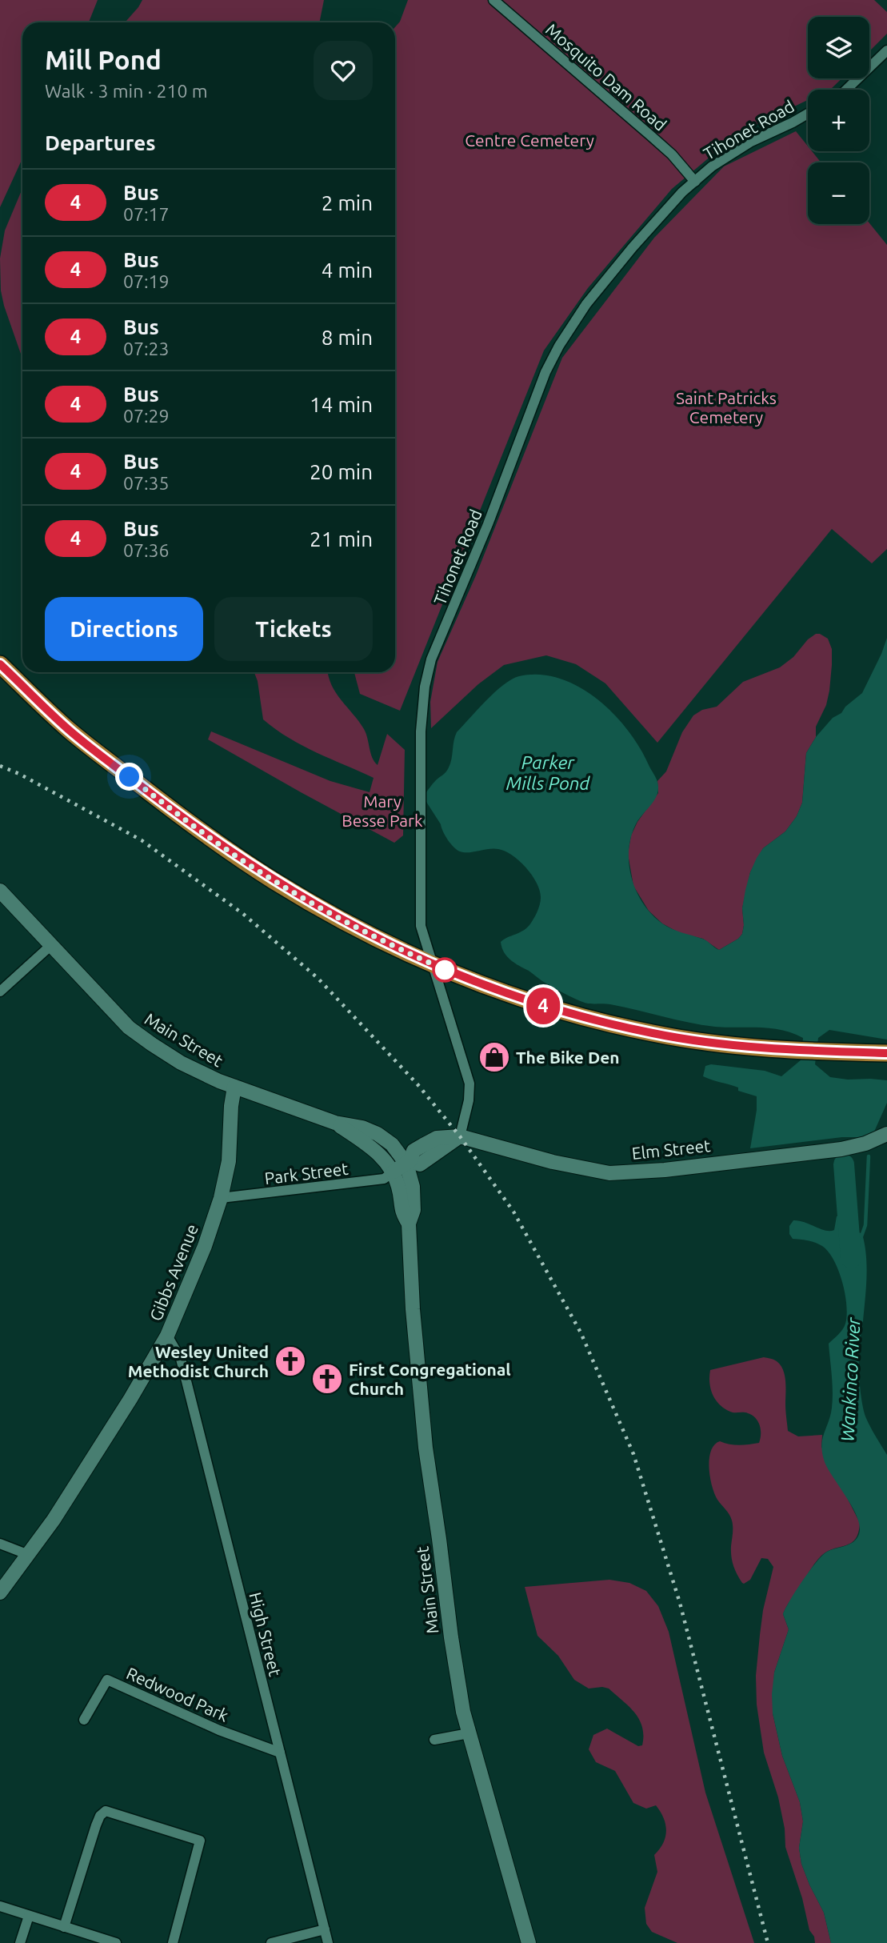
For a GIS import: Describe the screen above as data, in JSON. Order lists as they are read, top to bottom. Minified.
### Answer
{"streets":{"main road":["Main Street","Elm Street","Gibbs Avenue"],"street":["Mosquito Dam Road","Tihonet Road","Park Street","High Street","Redwood Park"]},"crossings":[["Mosquito Dam Road","Tihonet Road"],["Tihonet Road","Elm Street"],["Main Street","Elm Street"],["Main Street","Park Street"],["Main Street","Gibbs Avenue"],["Elm Street","Park Street"],["Park Street","Gibbs Avenue"],["Gibbs Avenue","High Street"],["High Street","Redwood Park"]],"water":["Parker Mills Pond","Wankinco River"],"parks":["Centre Cemetery","Saint Patricks Cemetery","Mary Besse Park"],"places":{"shop":["The Bike Den"],"church":["Wesley United Methodist Church","First Congregational Church"]},"lines":["bus line 4"],"page":{"on_map":"4","map_buttons":["+","−"],"heading":[["Mill Pond","Walk · 3 min · 210 m"],"Departures"],"list":[{"mark":"4","name":"Bus","note":"07:17","value":"2 min"},{"mark":"4","name":"Bus","note":"07:19","value":"4 min"},{"mark":"4","name":"Bus","note":"07:23","value":"8 min"},{"mark":"4","name":"Bus","note":"07:29","value":"14 min"},{"mark":"4","name":"Bus","note":"07:35","value":"20 min"},{"mark":"4","name":"Bus","note":"07:36","value":"21 min"}],"buttons":["Directions","Tickets"]}}
